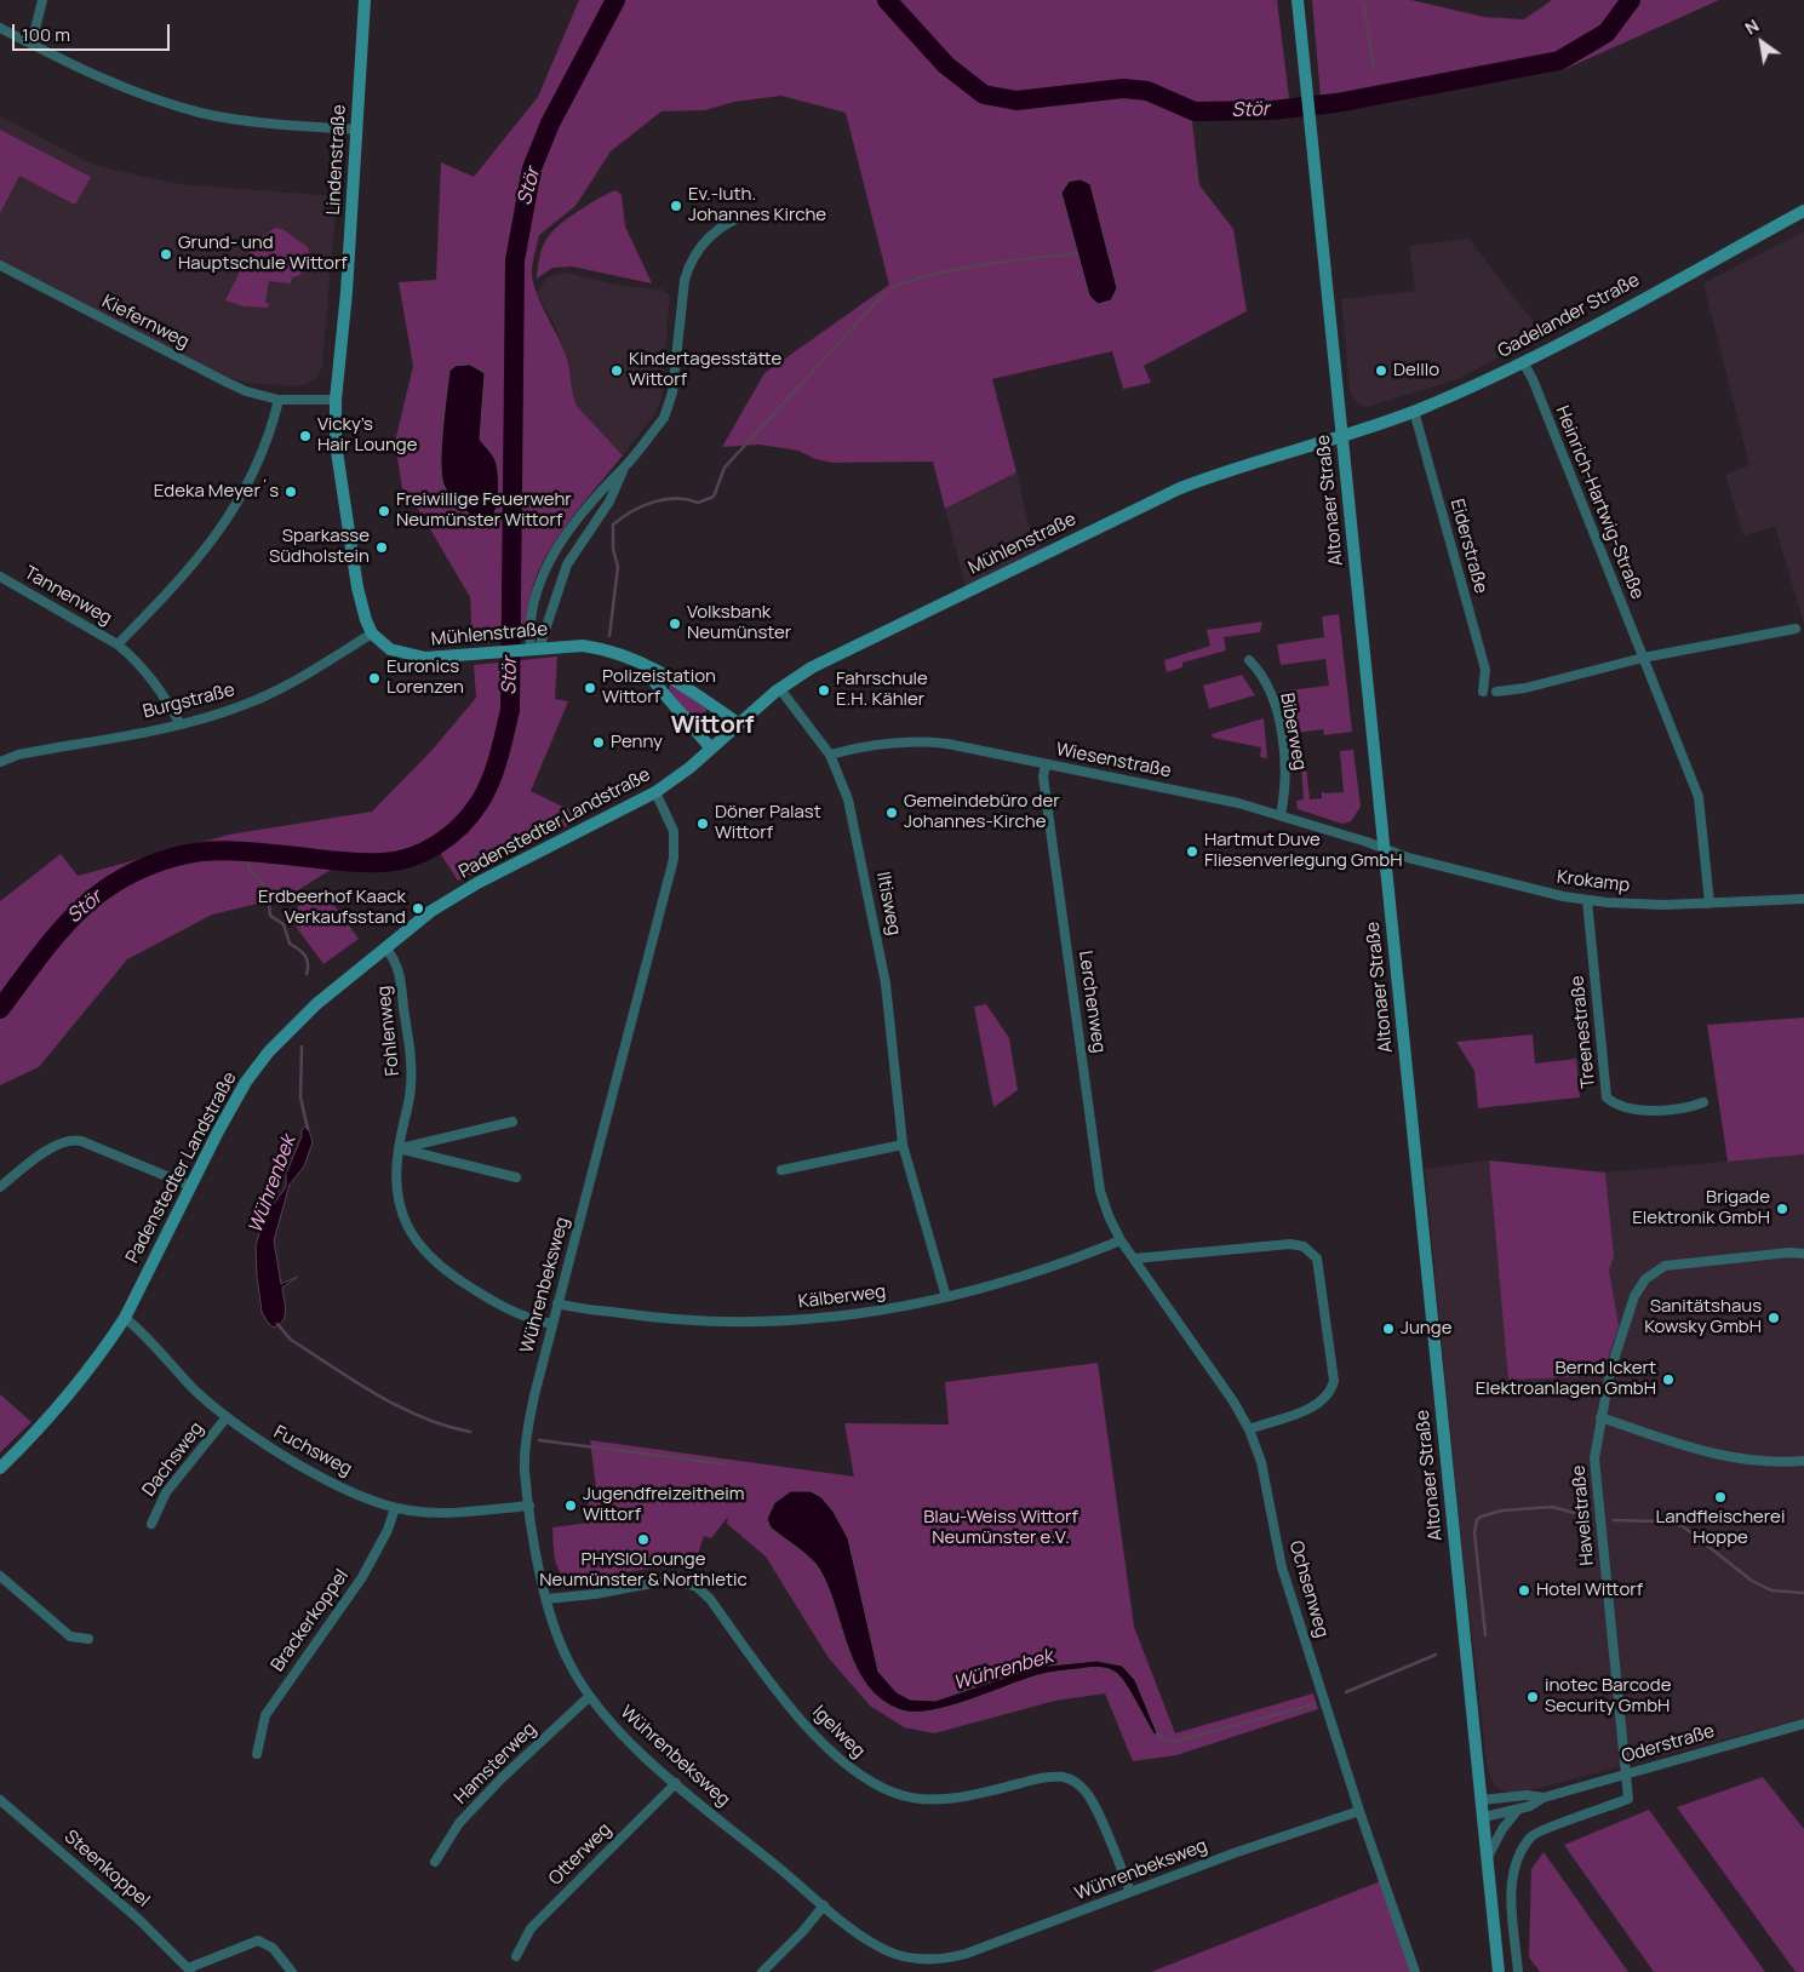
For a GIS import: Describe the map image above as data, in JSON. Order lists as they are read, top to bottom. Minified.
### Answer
{"streets":{"street":["Lindenstraße","Gadelander Straße","Kiefernweg","Altonaer Straße","Heinrich-Hartwig-Straße","Mühlenstraße","Eiderstraße","Tannenweg","Burgstraße","Biberweg","Wiesenstraße","Padenstedter Landstraße","Krokamp","Iltisweg","Lerchenweg","Fohlenweg","Treenestraße","Wührenbeksweg","Kälberweg","Fuchsweg","Dachsweg","Havelstraße","Ochsenweg","Brackerkoppel","Igelweg","Oderstraße","Hamsterweg","Otterweg","Steenkoppel"]},"crossings":[["Lindenstraße","Kiefernweg"],["Gadelander Straße","Altonaer Straße"],["Gadelander Straße","Heinrich-Hartwig-Straße"],["Gadelander Straße","Mühlenstraße"],["Gadelander Straße","Eiderstraße"],["Altonaer Straße","Mühlenstraße"],["Altonaer Straße","Wiesenstraße"],["Altonaer Straße","Krokamp"],["Altonaer Straße","Oderstraße"],["Heinrich-Hartwig-Straße","Krokamp"],["Mühlenstraße","Burgstraße"],["Mühlenstraße","Padenstedter Landstraße"],["Mühlenstraße","Iltisweg"],["Tannenweg","Burgstraße"],["Biberweg","Wiesenstraße"],["Wiesenstraße","Krokamp"],["Wiesenstraße","Iltisweg"],["Wiesenstraße","Lerchenweg"],["Padenstedter Landstraße","Fohlenweg"],["Padenstedter Landstraße","Wührenbeksweg"],["Padenstedter Landstraße","Fuchsweg"],["Krokamp","Treenestraße"],["Iltisweg","Kälberweg"],["Lerchenweg","Kälberweg"],["Lerchenweg","Ochsenweg"],["Fohlenweg","Wührenbeksweg"],["Wührenbeksweg","Kälberweg"],["Wührenbeksweg","Fuchsweg"],["Wührenbeksweg","Ochsenweg"],["Wührenbeksweg","Igelweg"],["Wührenbeksweg","Hamsterweg"],["Wührenbeksweg","Otterweg"],["Kälberweg","Ochsenweg"],["Fuchsweg","Dachsweg"],["Fuchsweg","Brackerkoppel"],["Havelstraße","Oderstraße"]],"districts":["Wittorf"],"water":["Stör","Wührenbek"],"parks":["Blau-Weiss Wittorf Neumünster e.V."],"places":["Ev.-luth. Johannes Kirche","Grund- und Hauptschule Wittorf","Kindertagesstätte Wittorf","Delllo","Vicky's Hair Lounge","Edeka Meyer´s","Freiwillige Feuerwehr Neumünster Wittorf","Sparkasse Südholstein","Volksbank Neumünster","Euronics Lorenzen","Polizeistation Wittorf","Fahrschule E.H. Kähler","Penny","Gemeindebüro der Johannes-Kirche","Döner Palast Wittorf","Hartmut Duve Fliesenverlegung GmbH","Erdbeerhof Kaack Verkaufsstand","Brigade Elektronik GmbH","Sanitätshaus Kowsky GmbH","Junge","Bernd Ickert Elektroanlagen GmbH","Landfleischerei Hoppe","Jugendfreizeitheim Wittorf","PHYSIOLounge Neumünster & Northletic","Hotel Wittorf","inotec Barcode Security GmbH"],"scale_bar":"100 m","north":"top left"}
